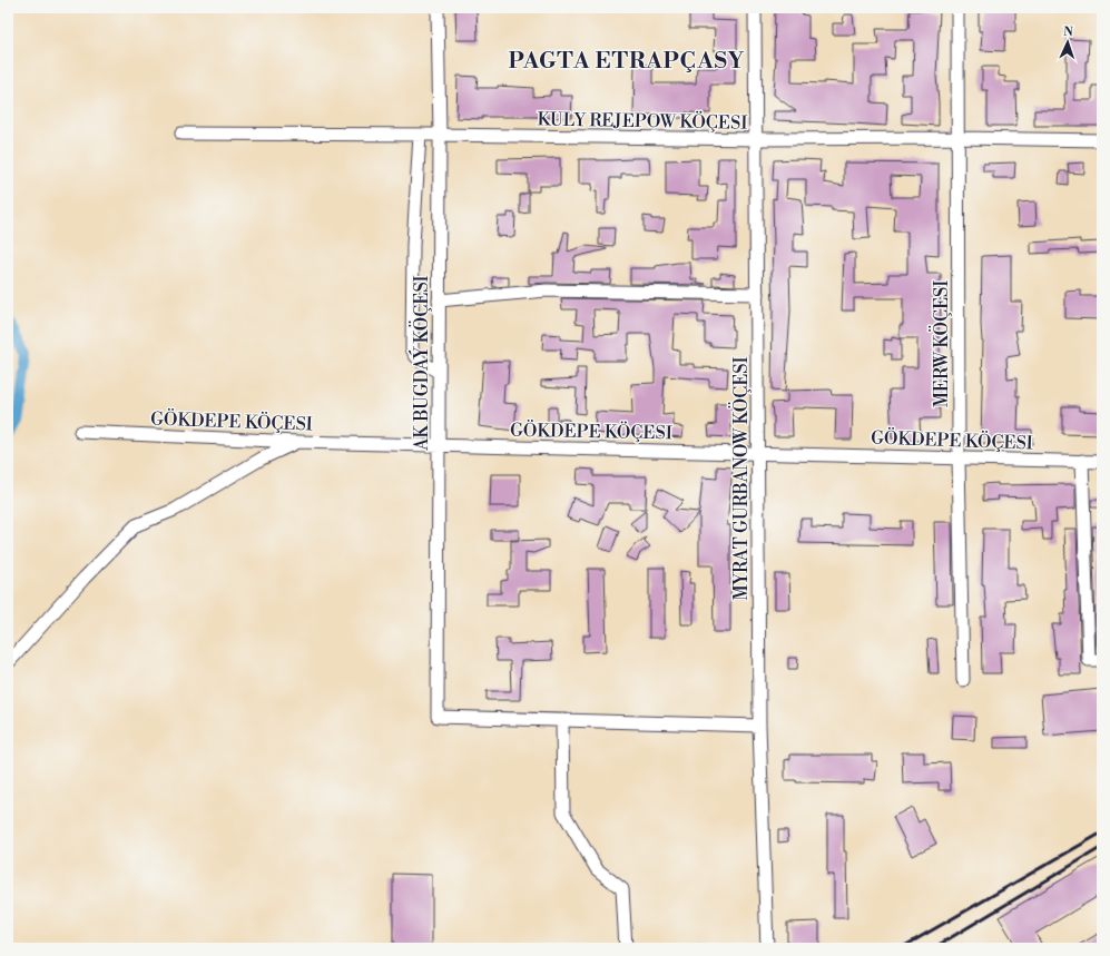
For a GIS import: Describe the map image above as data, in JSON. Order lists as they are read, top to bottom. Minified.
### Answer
{"streets":{"street":["KULY REJEPOW KÖÇESI","MERW KÖÇESI","AK BUGDAÝ KÖÇESI","GÖKDEPE KÖÇESI","MYRAT GURBANOW KÖÇESI"]},"crossings":[["KULY REJEPOW KÖÇESI","MERW KÖÇESI"],["KULY REJEPOW KÖÇESI","AK BUGDAÝ KÖÇESI"],["KULY REJEPOW KÖÇESI","MYRAT GURBANOW KÖÇESI"],["MERW KÖÇESI","GÖKDEPE KÖÇESI"],["AK BUGDAÝ KÖÇESI","GÖKDEPE KÖÇESI"],["GÖKDEPE KÖÇESI","MYRAT GURBANOW KÖÇESI"]],"districts":["PAGTA ETRAPÇASY"],"north":"top"}
